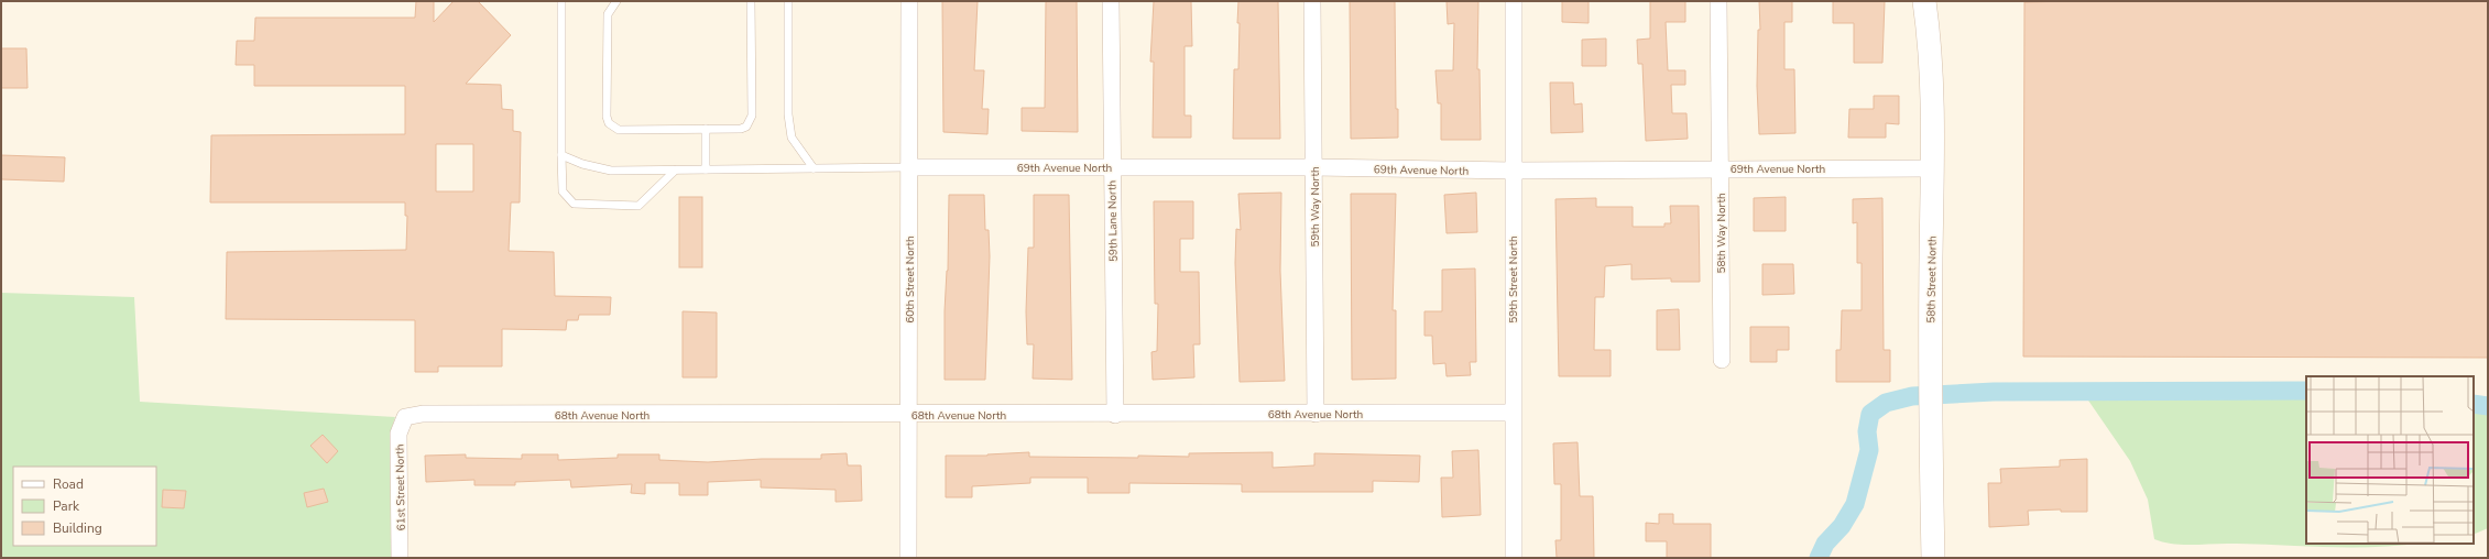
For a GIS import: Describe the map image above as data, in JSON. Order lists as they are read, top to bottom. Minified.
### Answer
{"streets":{"street":["69th Avenue North","59th Way North","59th Lane North","58th Way North","60th Street North","59th Street North","58th Street North","68th Avenue North","61st Street North"]},"crossings":[["69th Avenue North","59th Way North"],["69th Avenue North","59th Lane North"],["69th Avenue North","58th Way North"],["69th Avenue North","60th Street North"],["69th Avenue North","59th Street North"],["69th Avenue North","58th Street North"],["59th Way North","68th Avenue North"],["59th Lane North","68th Avenue North"],["60th Street North","68th Avenue North"],["59th Street North","68th Avenue North"],["68th Avenue North","61st Street North"]],"legend":["Road","Park","Building"]}
